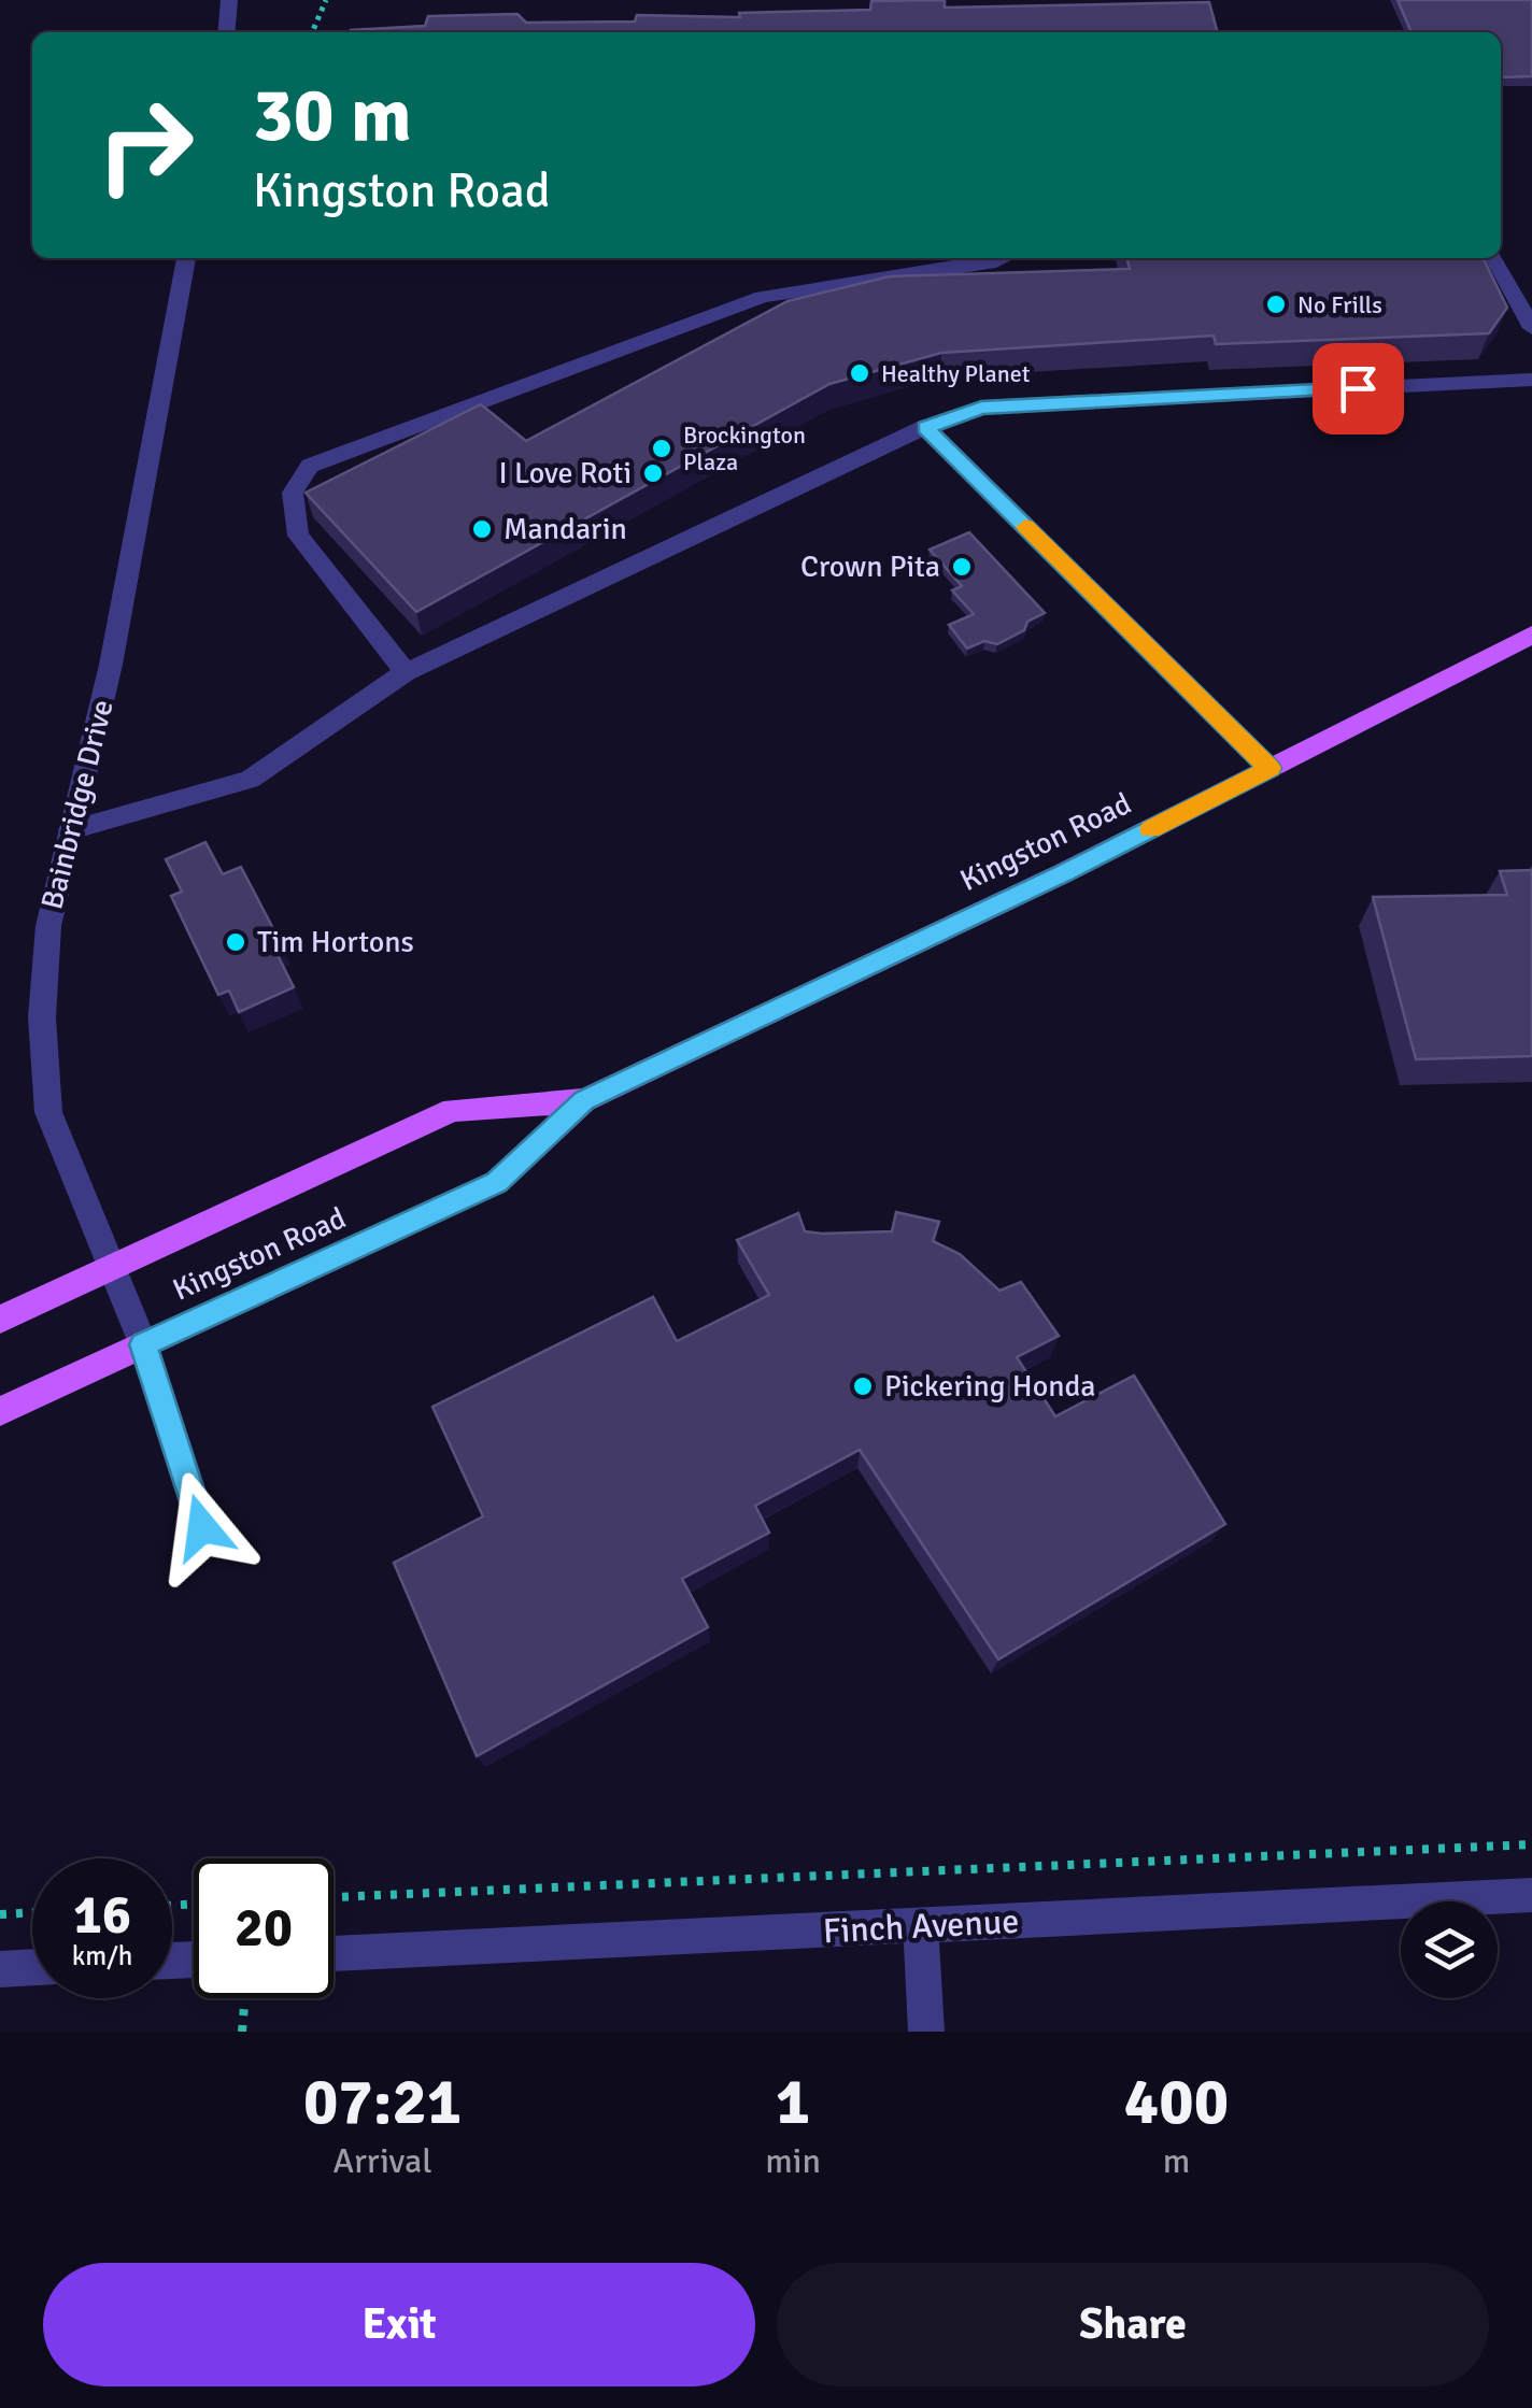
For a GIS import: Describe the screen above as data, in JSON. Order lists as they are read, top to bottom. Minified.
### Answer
{"streets":{"main road":["Kingston Road"],"street":["Bainbridge Drive","Finch Avenue"]},"crossings":[["Bainbridge Drive","Kingston Road"]],"places":["No Frills","Healthy Planet","Brockington Plaza","I Love Roti","Mandarin","Crown Pita","Tim Hortons","Pickering Honda"],"page":{"turn":["30 m","Kingston Road"],"speed":"16 km/h","limit":"20","eta":["07:21","Arrival","1","min","400","m"],"buttons":["Exit","Share"]}}
